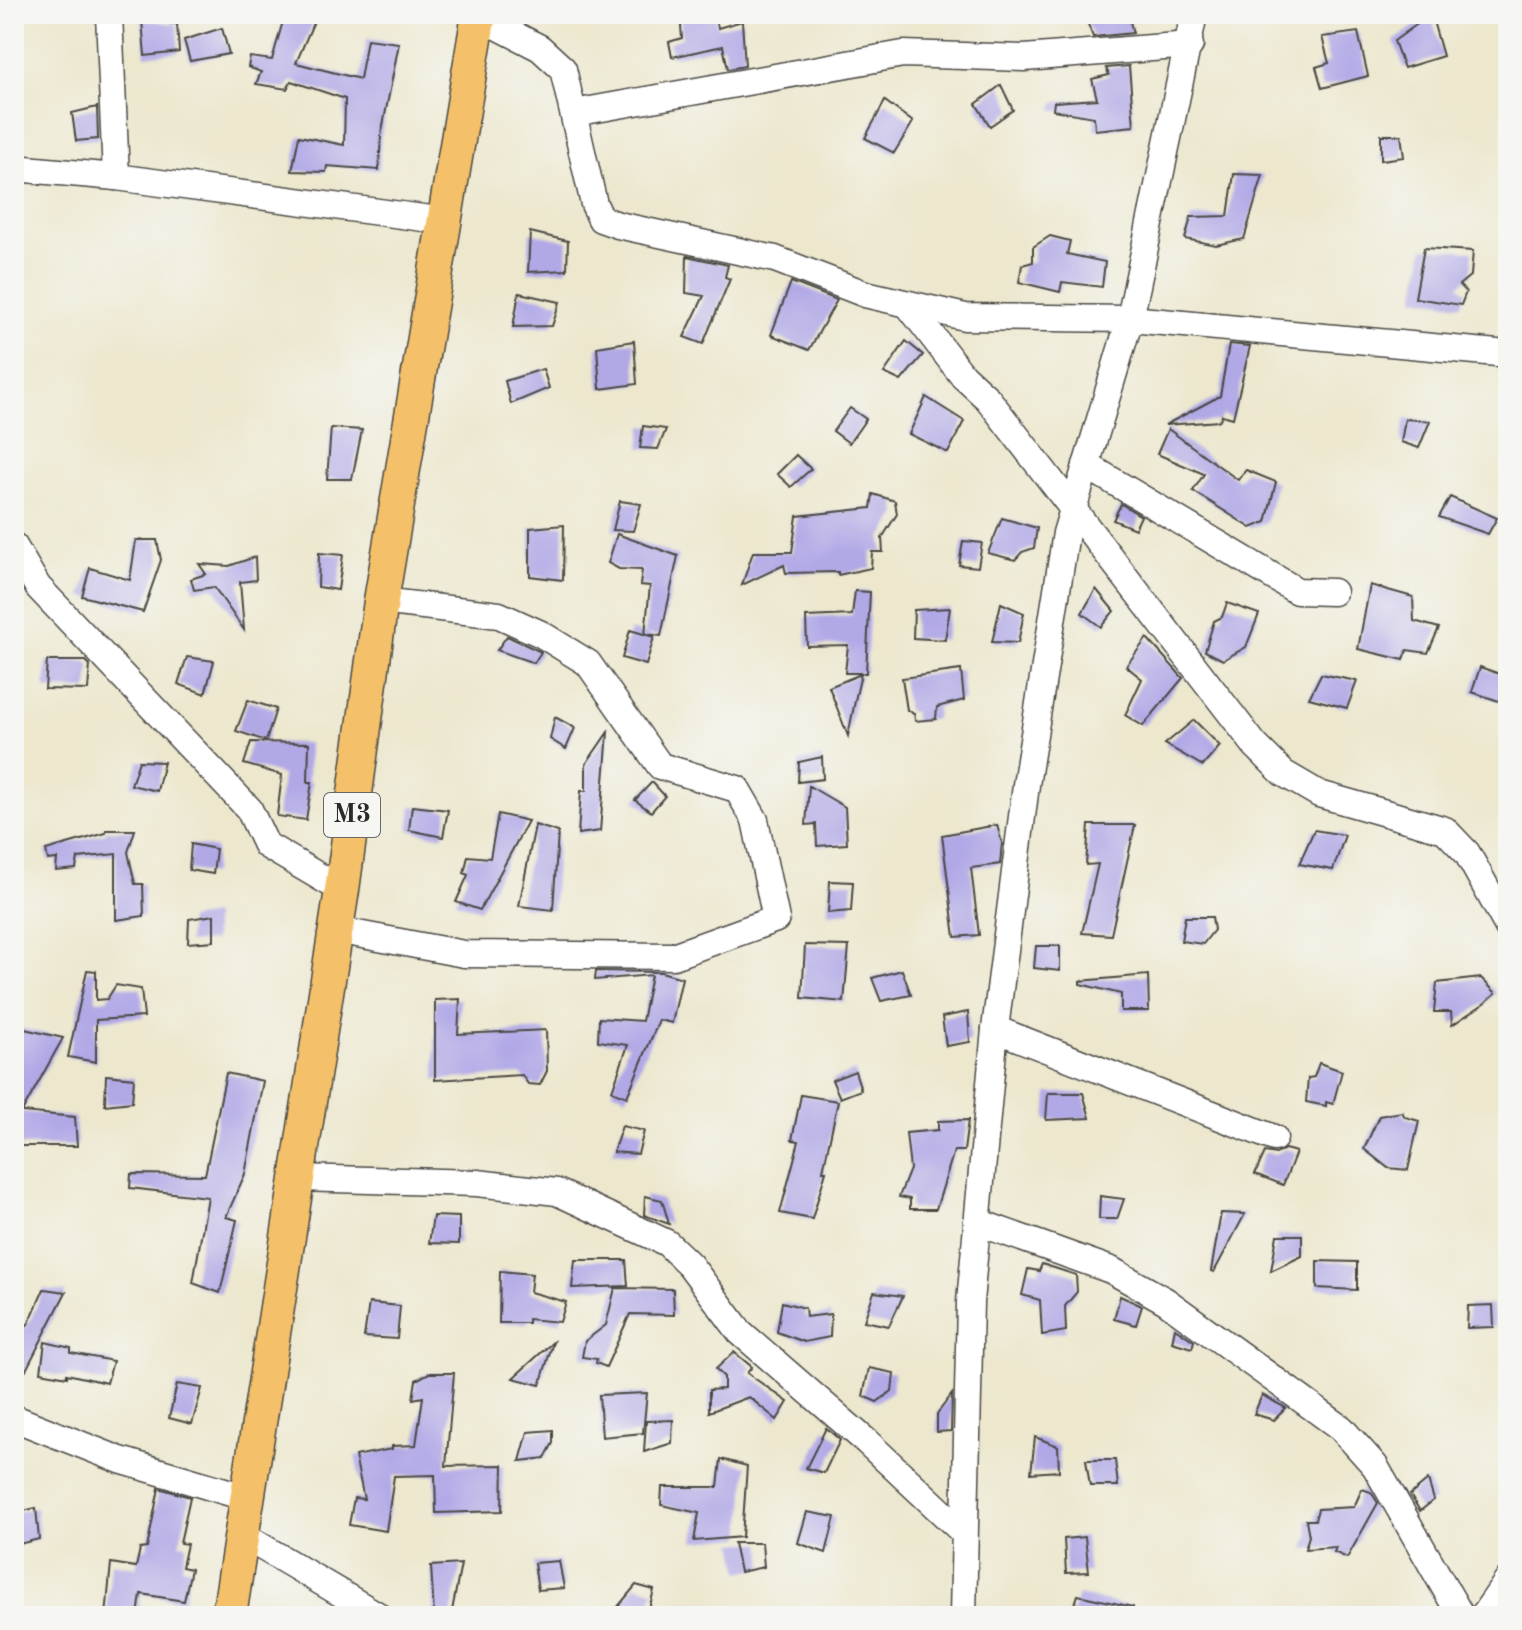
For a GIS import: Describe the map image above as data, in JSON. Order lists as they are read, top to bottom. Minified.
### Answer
{"streets":{"main road":["M3"]}}
